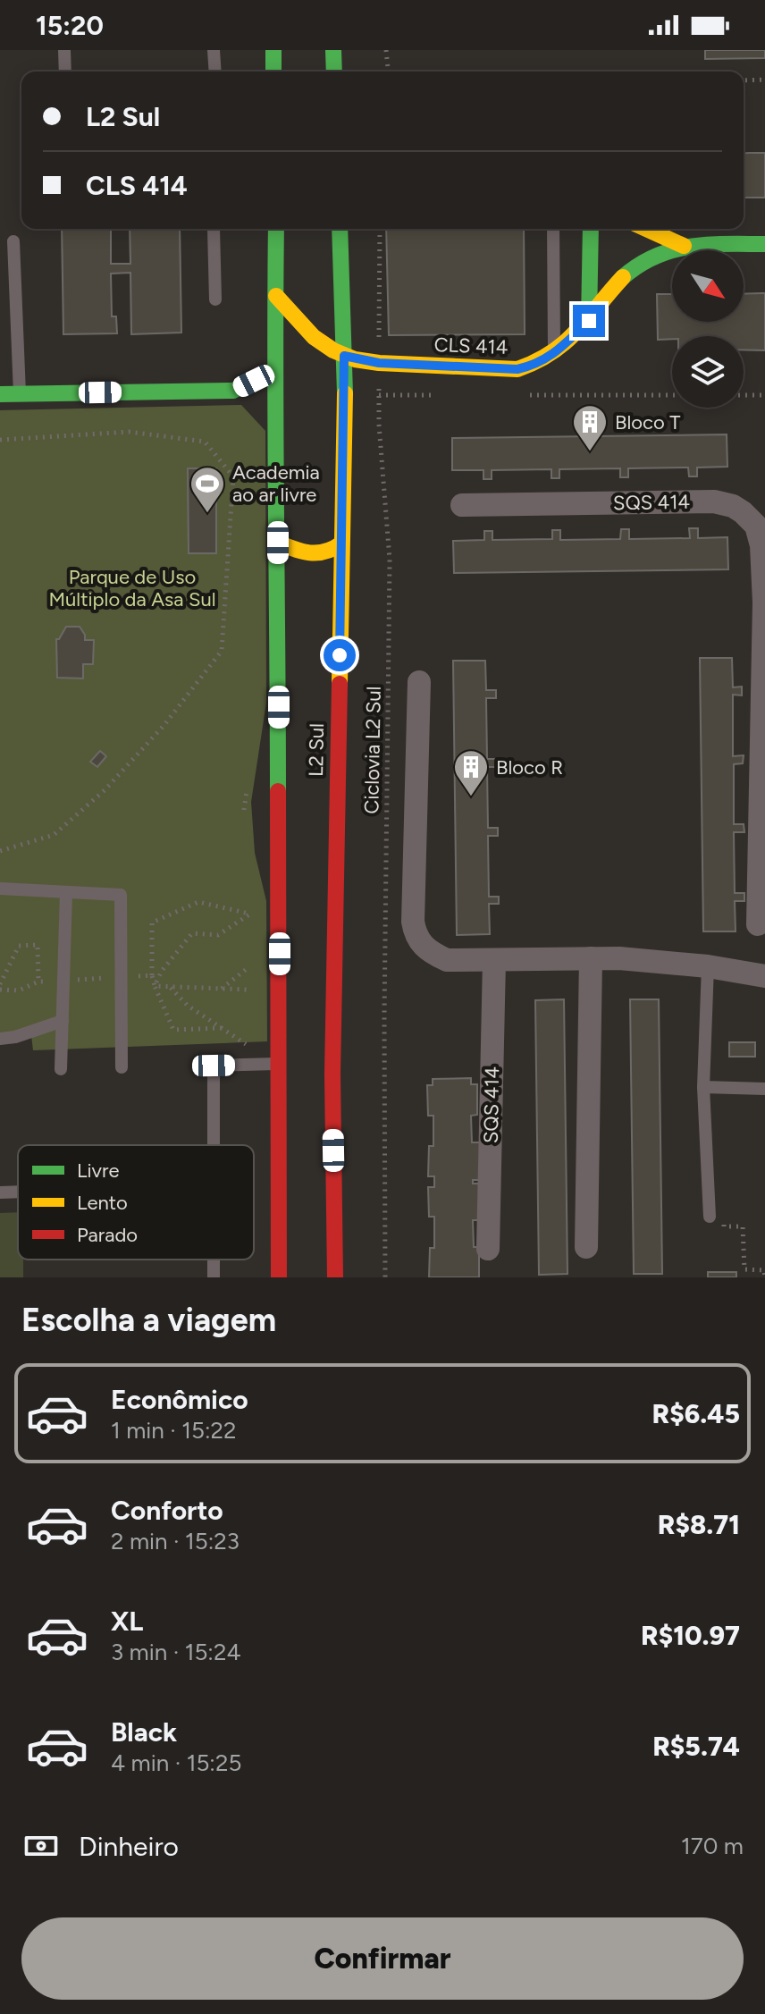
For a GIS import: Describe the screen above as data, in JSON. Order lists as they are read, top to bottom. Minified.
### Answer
{"streets":{"main road":["CLS 414","L2 Sul"],"street":["SQS 414"],"path":["Ciclovia L2 Sul"]},"crossings":[["CLS 414","L2 Sul"],["CLS 414","Ciclovia L2 Sul"]],"parks":["Parque de Uso Múltiplo da Asa Sul"],"places":{"building":["Bloco T","Bloco R"],"sports":["Academia ao ar livre"]},"legend":["Livre","Lento","Parado"],"north":"bottom right","page":{"status":"15:20","banner":["L2 Sul","CLS 414"],"heading":"Escolha a viagem","list":[{"name":"Econômico","note":"1 min · 15:22","value":"R$6.45"},{"name":"Conforto","note":"2 min · 15:23","value":"R$8.71"},{"name":"XL","note":"3 min · 15:24","value":"R$10.97"},{"name":"Black","note":"4 min · 15:25","value":"R$5.74"}],"pay":["Dinheiro","170 m"],"buttons":"Confirmar"}}
